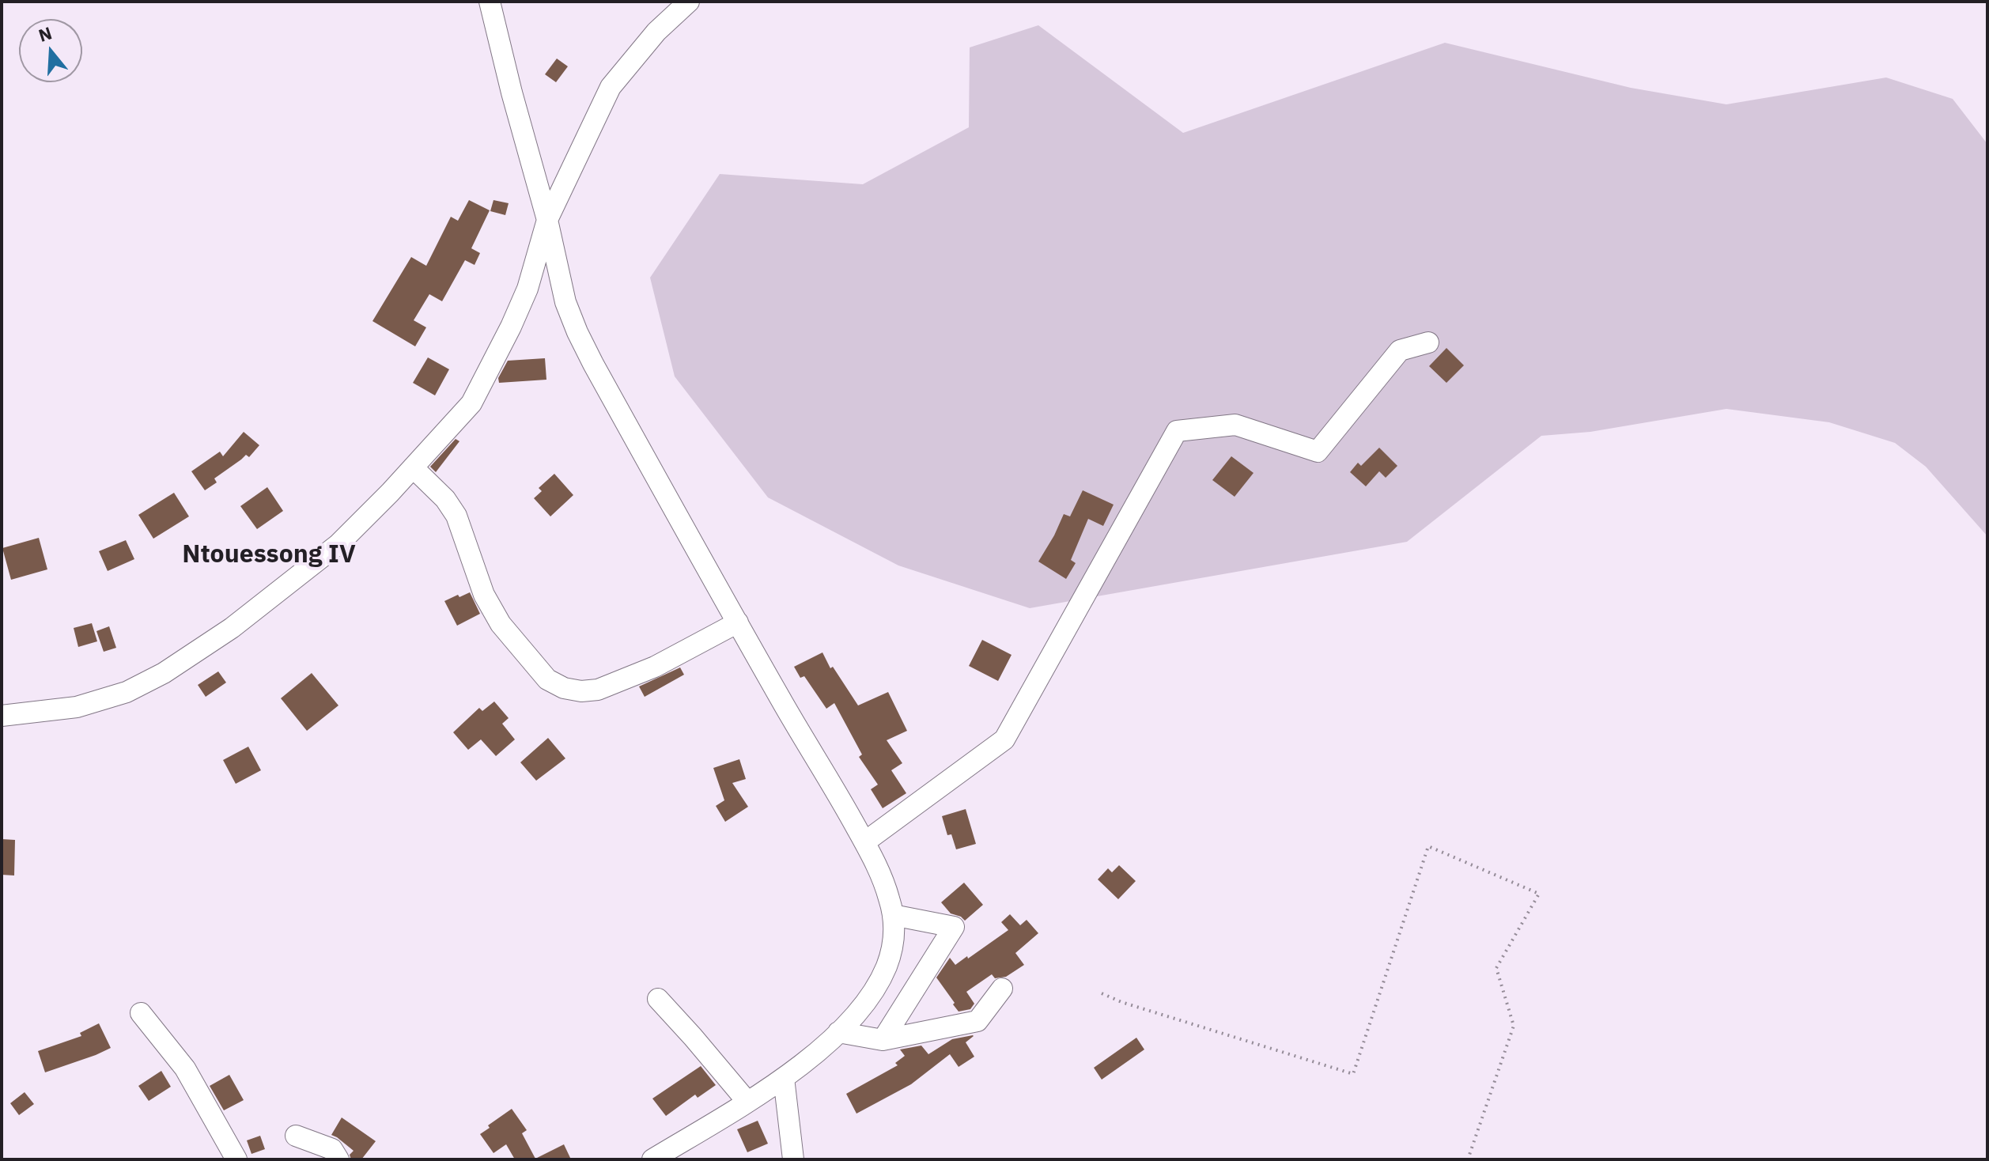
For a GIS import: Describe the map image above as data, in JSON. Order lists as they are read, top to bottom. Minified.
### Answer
{"districts":["Ntouessong IV"],"north":"top"}
